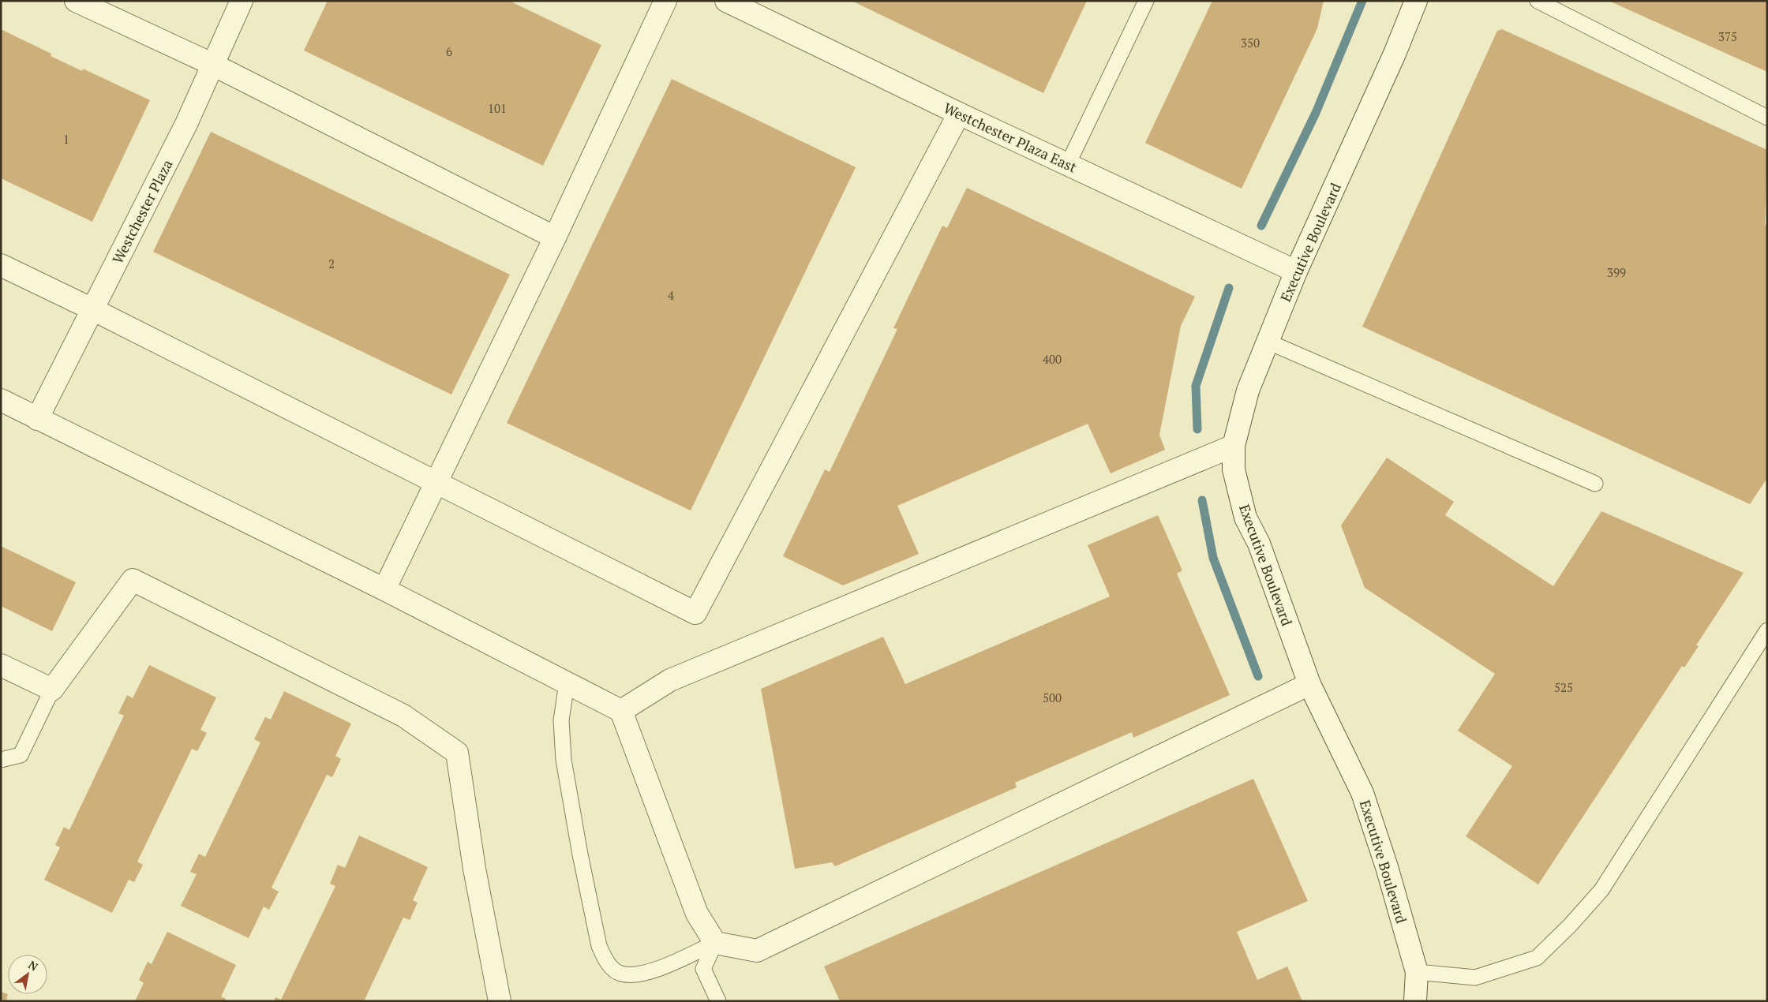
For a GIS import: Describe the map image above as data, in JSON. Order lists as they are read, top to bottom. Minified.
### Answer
{"streets":{"street":["Westchester Plaza East","Westchester Plaza","Executive Boulevard"]},"crossings":[["Westchester Plaza East","Executive Boulevard"]],"house_numbers":["375","350","6","101","1","2","399","4","400","525","500"],"north":"top right"}
